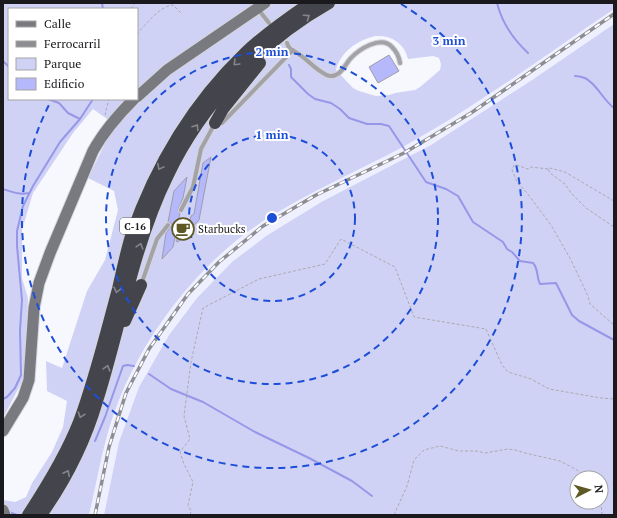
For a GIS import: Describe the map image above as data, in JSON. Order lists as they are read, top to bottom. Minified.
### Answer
{"streets":{"highway":["C-16"]},"places":{"cafe":["Starbucks"]},"legend":["Calle","Ferrocarril","Parque","Edificio"],"north":"right","rings":["3 min","2 min","1 min"]}
